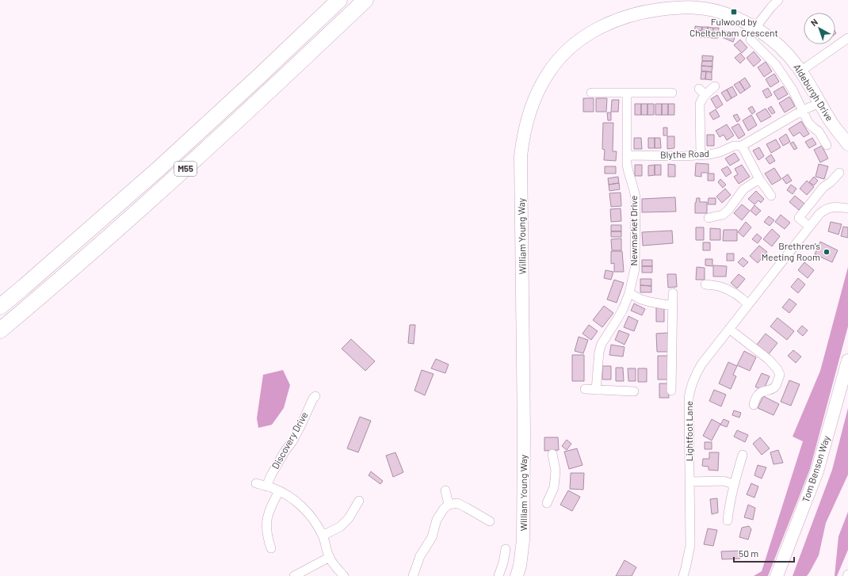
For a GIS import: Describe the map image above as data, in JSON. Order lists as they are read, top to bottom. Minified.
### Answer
{"streets":{"highway":["M55"],"main road":["Aldeburgh Drive","William Young Way","Tom Benson Way"],"street":["Blythe Road","Newmarket Drive","Lightfoot Lane","Discovery Drive"]},"crossings":[["Aldeburgh Drive","Blythe Road"],["Aldeburgh Drive","William Young Way"],["Blythe Road","Newmarket Drive"]],"places":{"transit":["Fulwood by Cheltenham Crescent"],"other":["Brethren's Meeting Room"]},"scale_bar":"50 m","north":"top left"}
